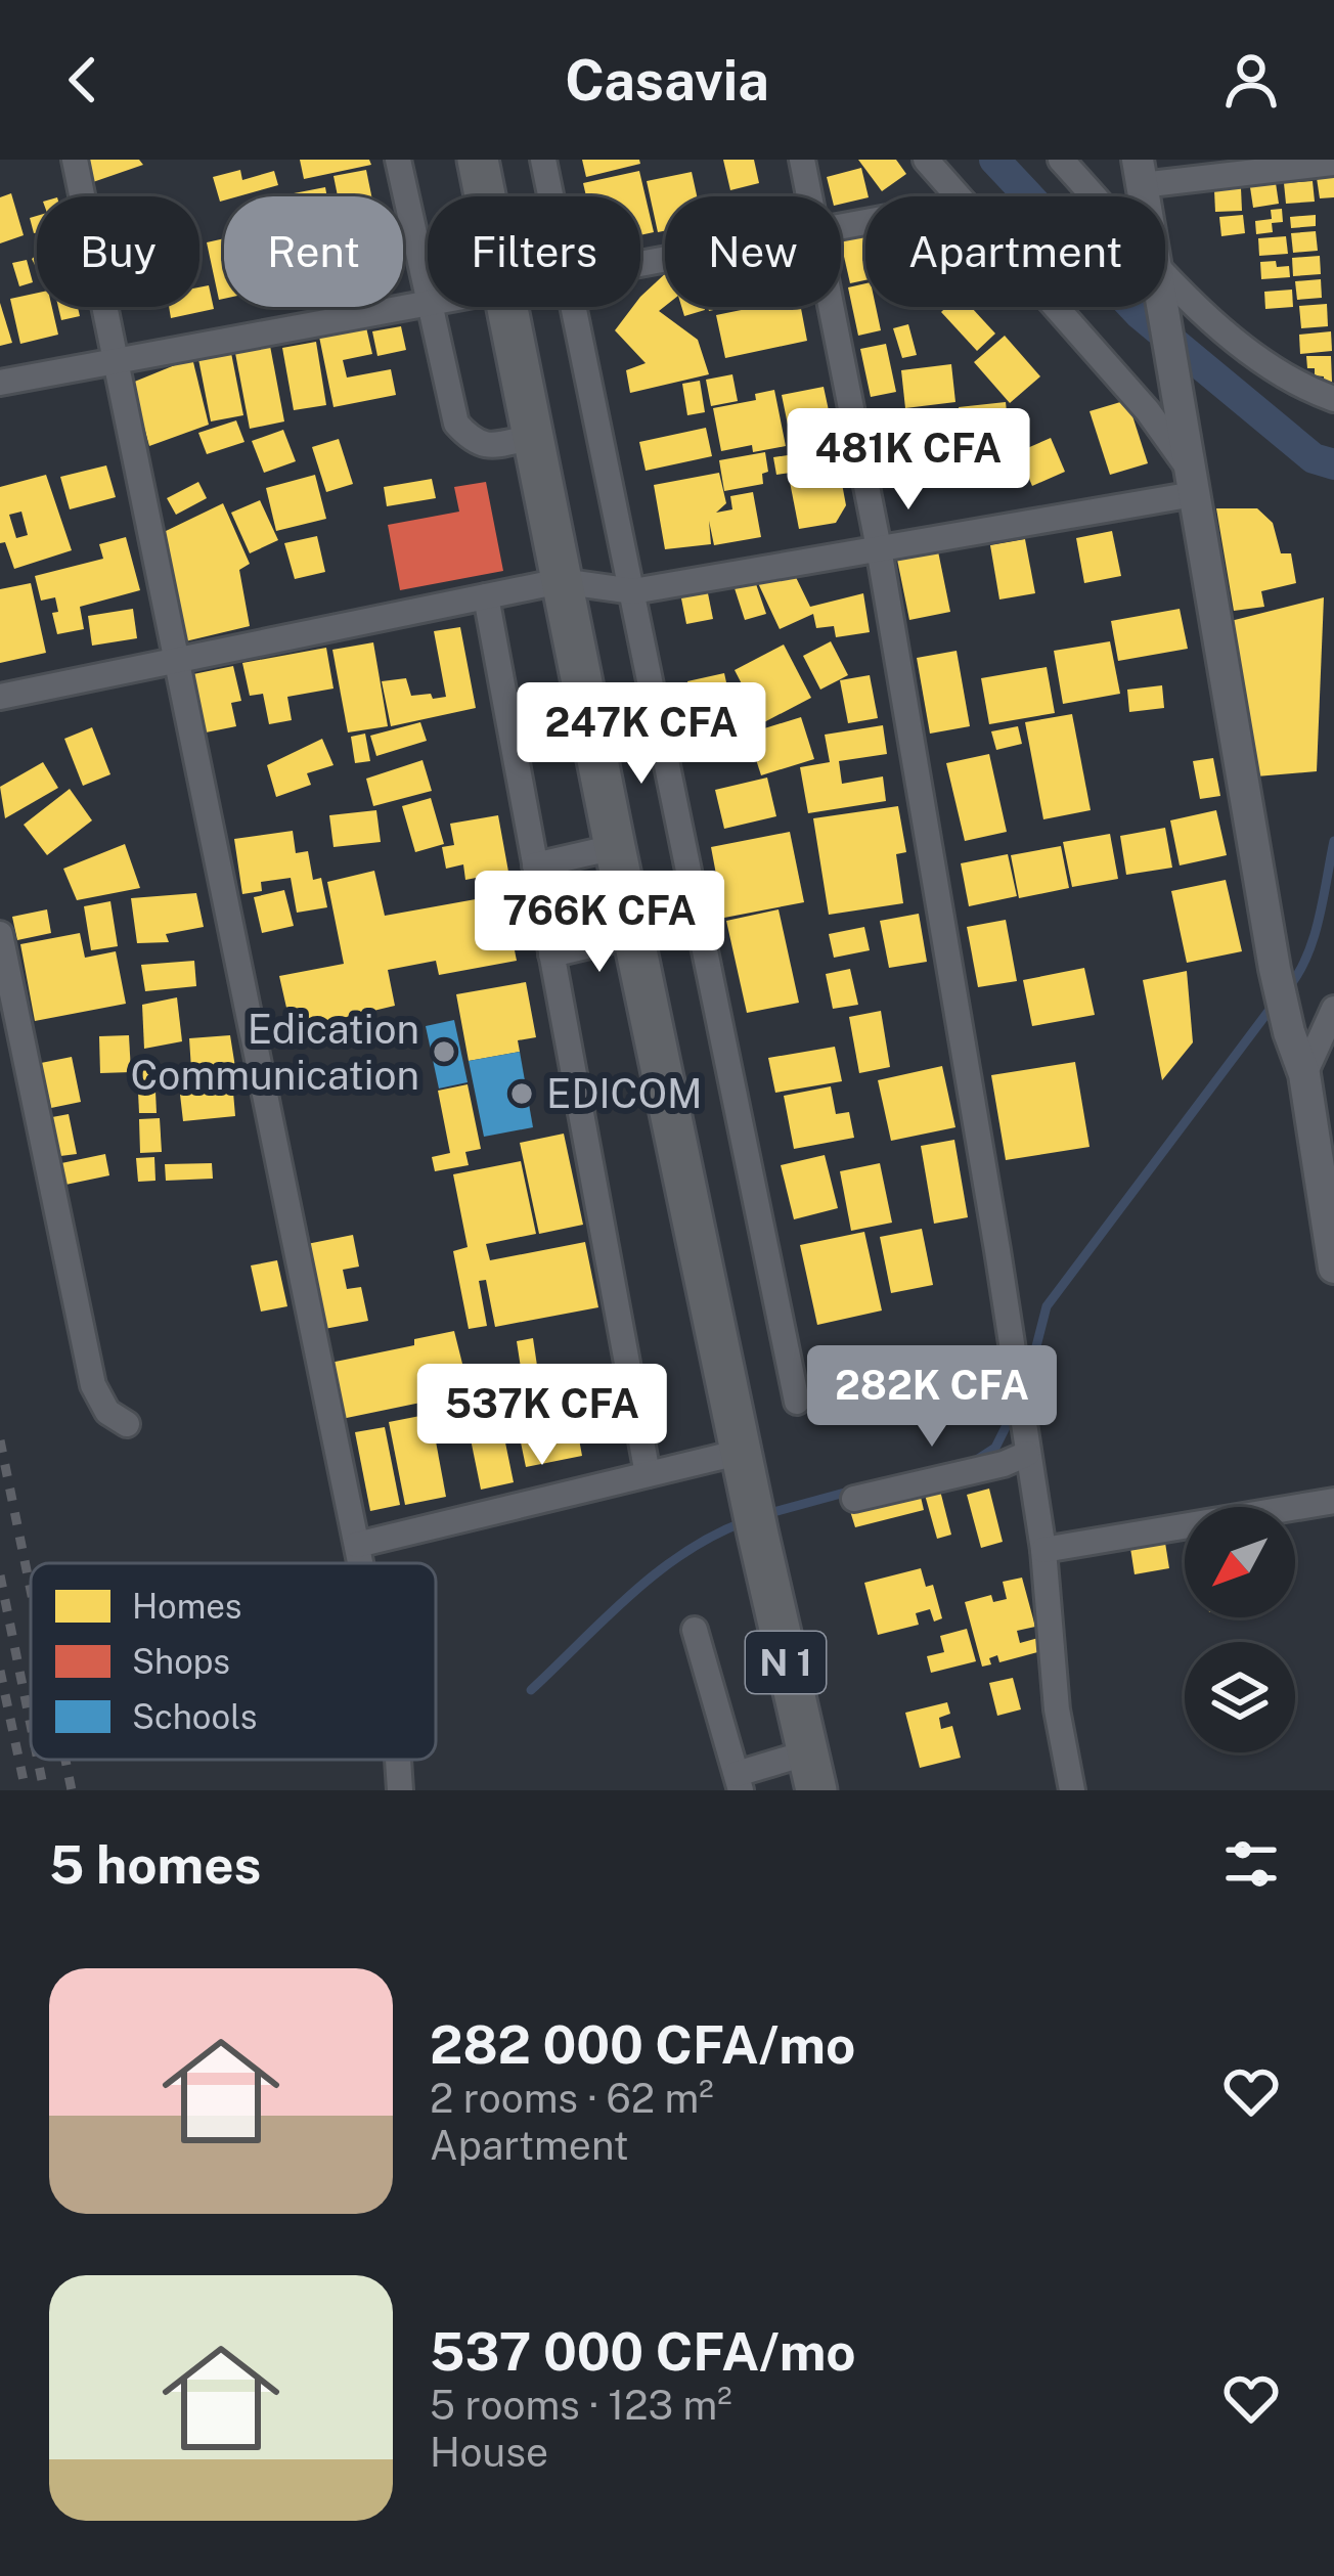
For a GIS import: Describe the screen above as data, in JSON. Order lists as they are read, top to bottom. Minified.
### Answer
{"streets":{"highway":["N 1"]},"places":["Edication Communication","EDICOM"],"legend":["Homes","Shops","Schools"],"north":"bottom left","page":{"header":"Casavia","chip":["Buy","Rent","Filters","New","Apartment"],"price":["481K CFA","247K CFA","766K CFA","282K CFA","537K CFA"],"heading":"5 homes","list":[{"name":"282 000 CFA/mo","note":"2 rooms · 62 m² · Apartment"},{"name":"537 000 CFA/mo","note":"5 rooms · 123 m² · House"}]}}
